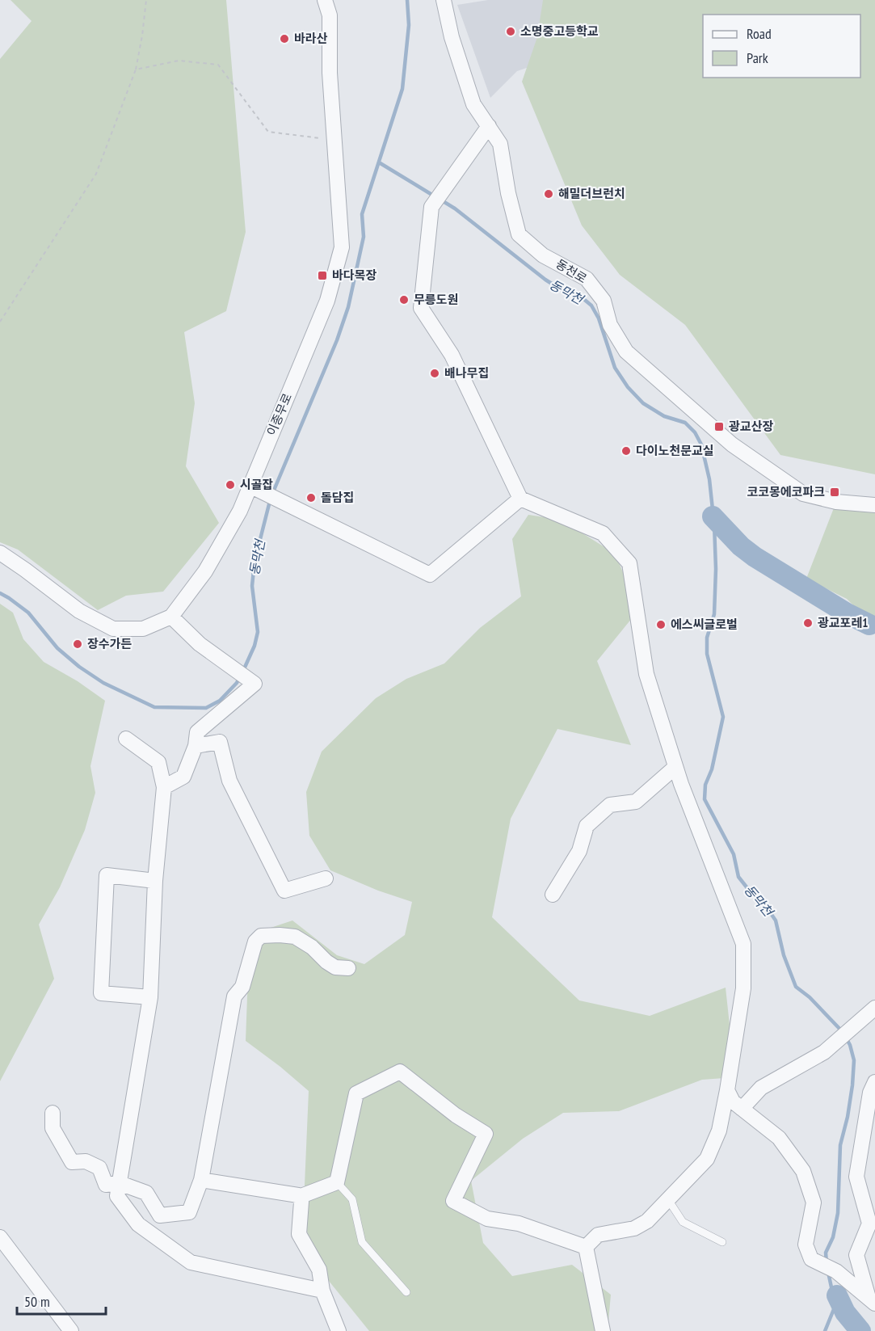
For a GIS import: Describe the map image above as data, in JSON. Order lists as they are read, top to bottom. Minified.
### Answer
{"streets":{"street":["동천로","이종무로"]},"water":["동막천"],"places":{"other":["소명중고등학교","바라산","해밀더브런치","무릉도원","배나무집","다이노천문교실","시골잡","돌담집","광교포레1","에스씨글로벌","장수가든"],"transit":["바다목장","광교산장","코코몽에코파크"]},"legend":["Road","Park"],"scale_bar":"50 m"}
